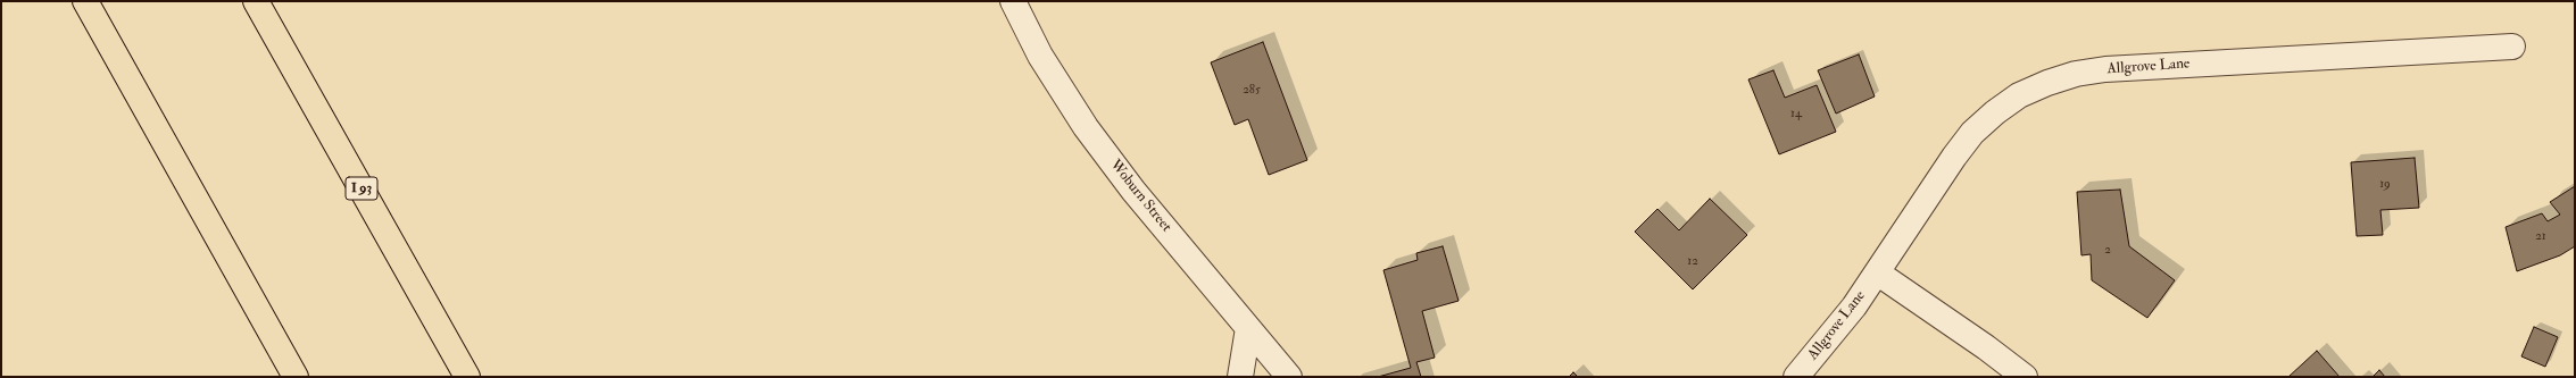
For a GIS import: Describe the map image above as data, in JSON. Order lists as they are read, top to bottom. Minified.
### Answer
{"streets":{"highway":["I 93"],"street":["Allgrove Lane","Woburn Street"]},"house_numbers":["285","14","19","21","2","12"]}
